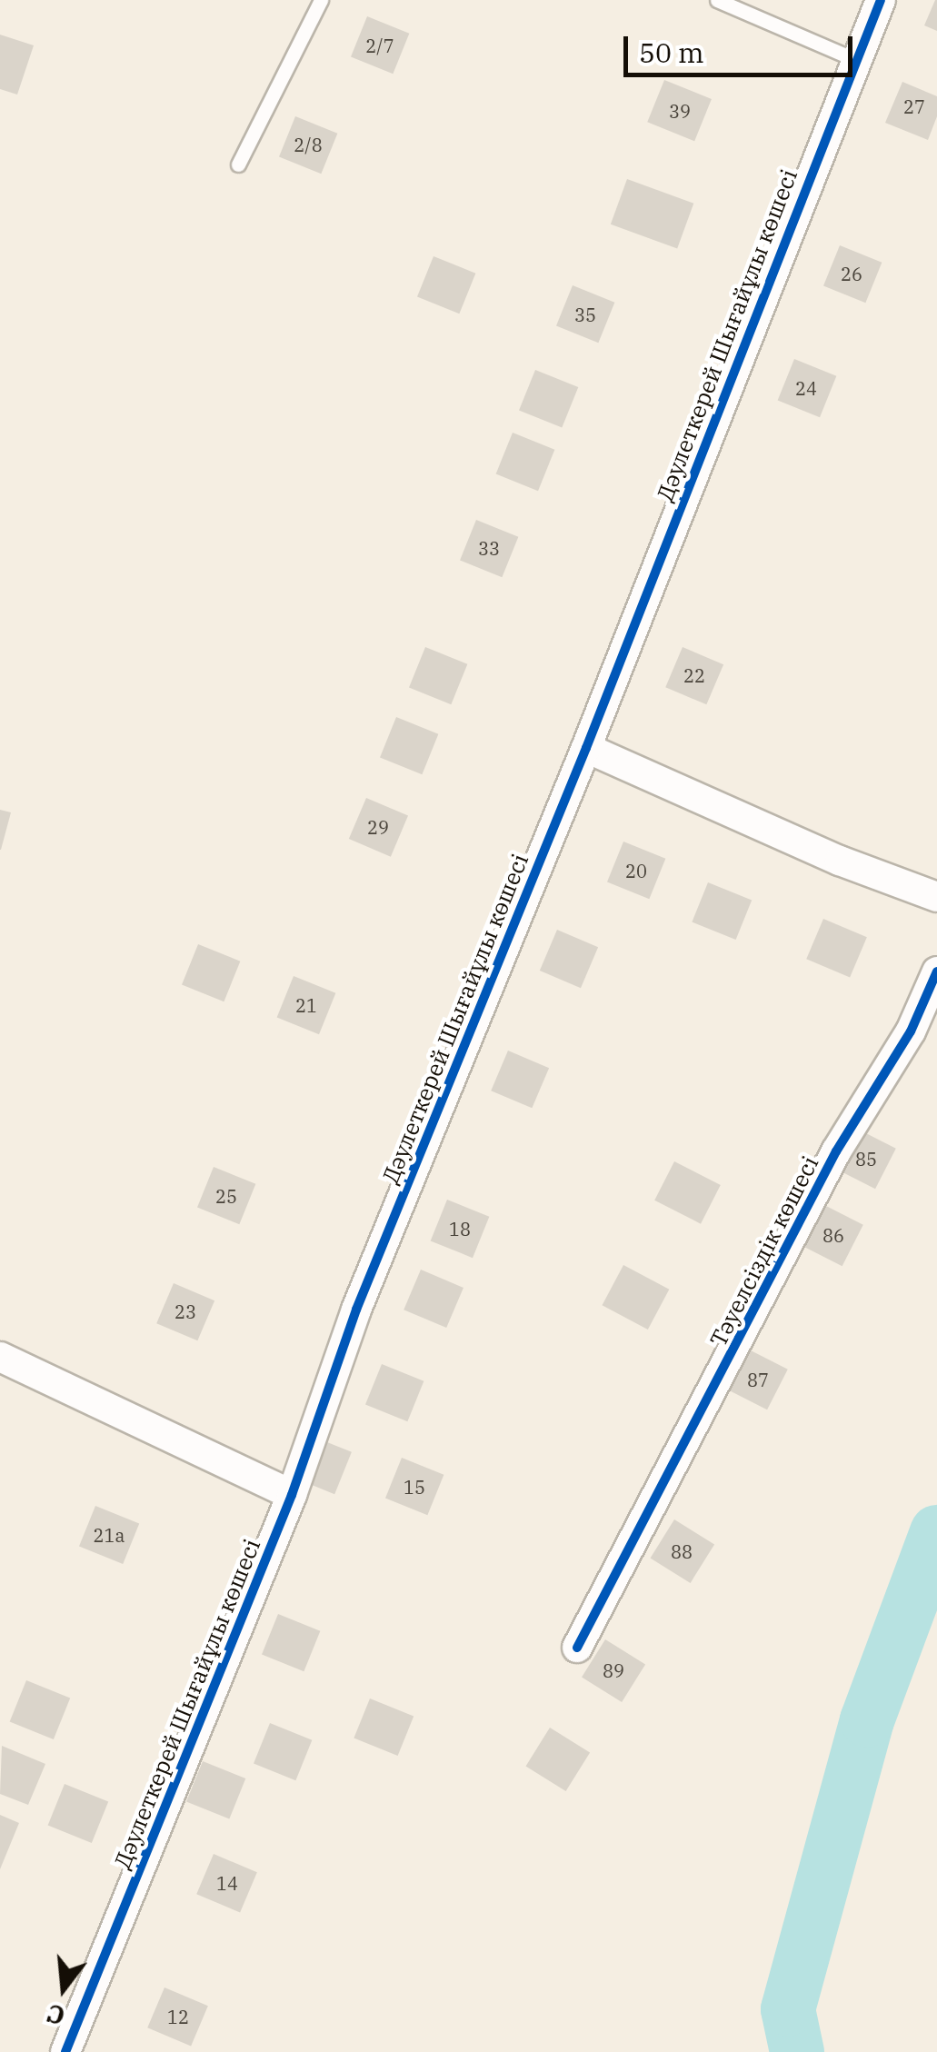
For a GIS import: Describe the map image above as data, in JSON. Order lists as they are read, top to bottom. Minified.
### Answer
{"streets":{"street":["Дәулеткерей Шығайұлы көшесі","Тәуелсіздік көшесі"]},"house_numbers":["2/7","27","39","2/8","26","35","24","33","22","29","20","21","85","25","18","86","23","87","15","21а","88","89","14","12"],"scale_bar":"50 m","north":"bottom"}
